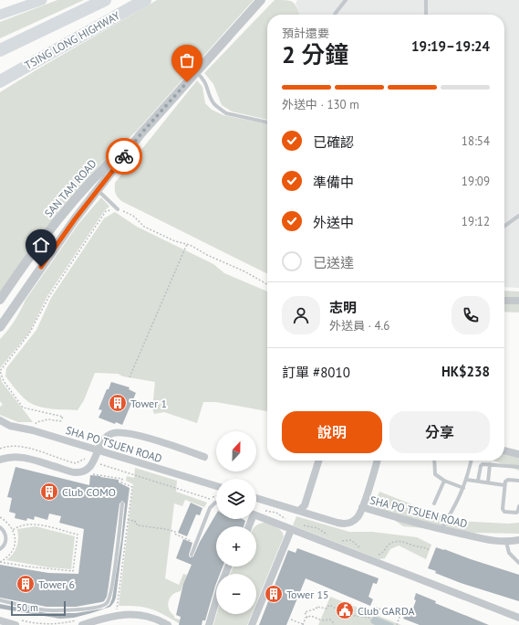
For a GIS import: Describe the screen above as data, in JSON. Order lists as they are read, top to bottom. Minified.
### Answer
{"streets":{"highway":["TSING LONG HIGHWAY"],"street":["SAN TAM ROAD","SHA PO TSUEN ROAD"]},"places":{"building":["Tower 1","Club COMO","Tower 6","Tower 15"],"public building":["Club GARDA"]},"scale_bar":"50 m","north":"top","page":{"heading":["2 分鐘","預計還要","19:19–19:24"],"panel":["志明","外送員 · 4.6","訂單 #8010","HK$238"],"bar":"外送中 · 130 m","list":[["已確認","18:54"],["準備中","19:09"],["外送中","19:12"],"已送達"],"buttons":["說明","分享"],"map_buttons":["+","−"],"scale":"50 m"}}
